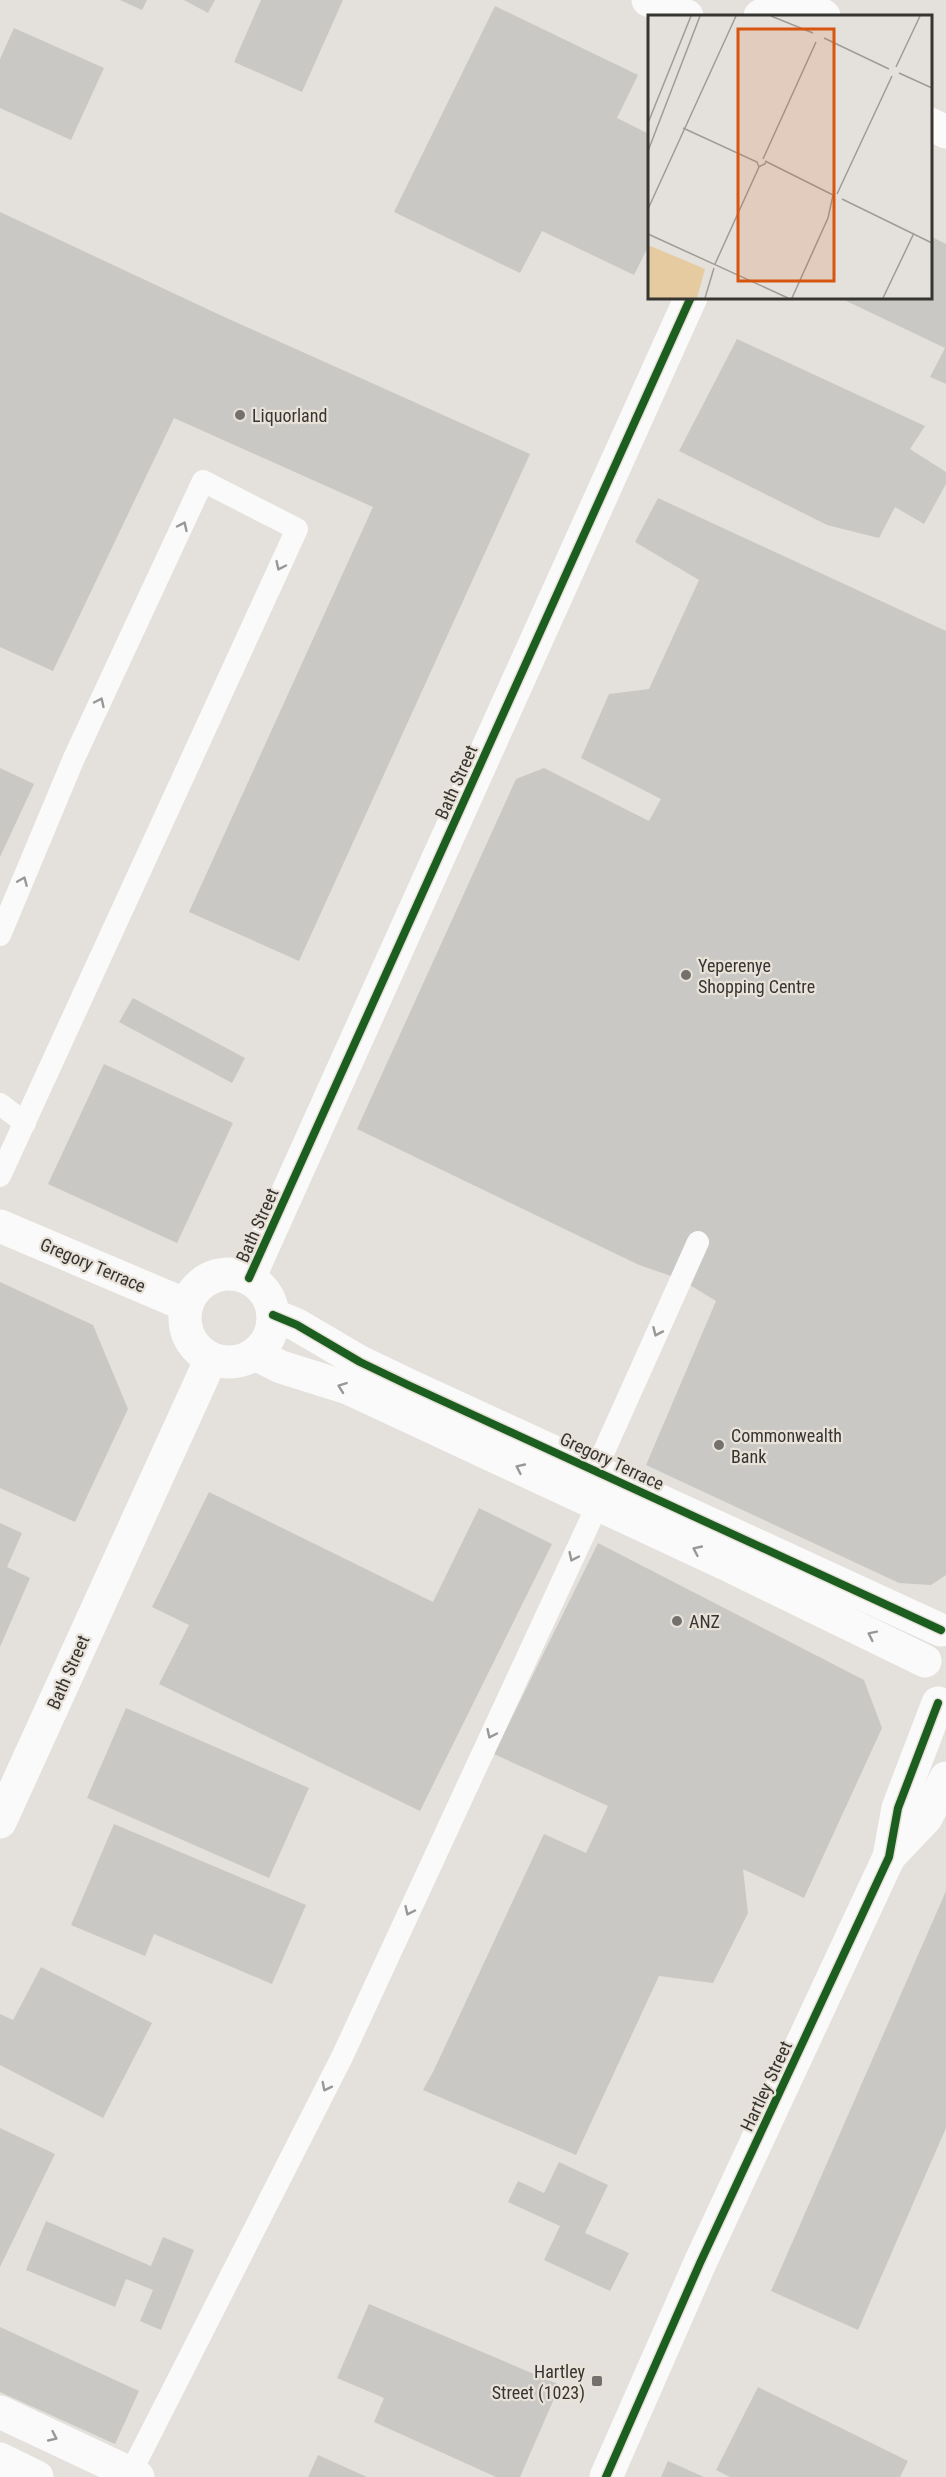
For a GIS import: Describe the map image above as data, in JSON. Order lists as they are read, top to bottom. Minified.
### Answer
{"streets":{"street":["Bath Street","Gregory Terrace","Hartley Street"]},"crossings":[["Bath Street","Gregory Terrace"]],"places":{"other":["Liquorland","Yeperenye Shopping Centre","Commonwealth Bank","ANZ"],"transit":["Hartley Street (1023)"]}}
